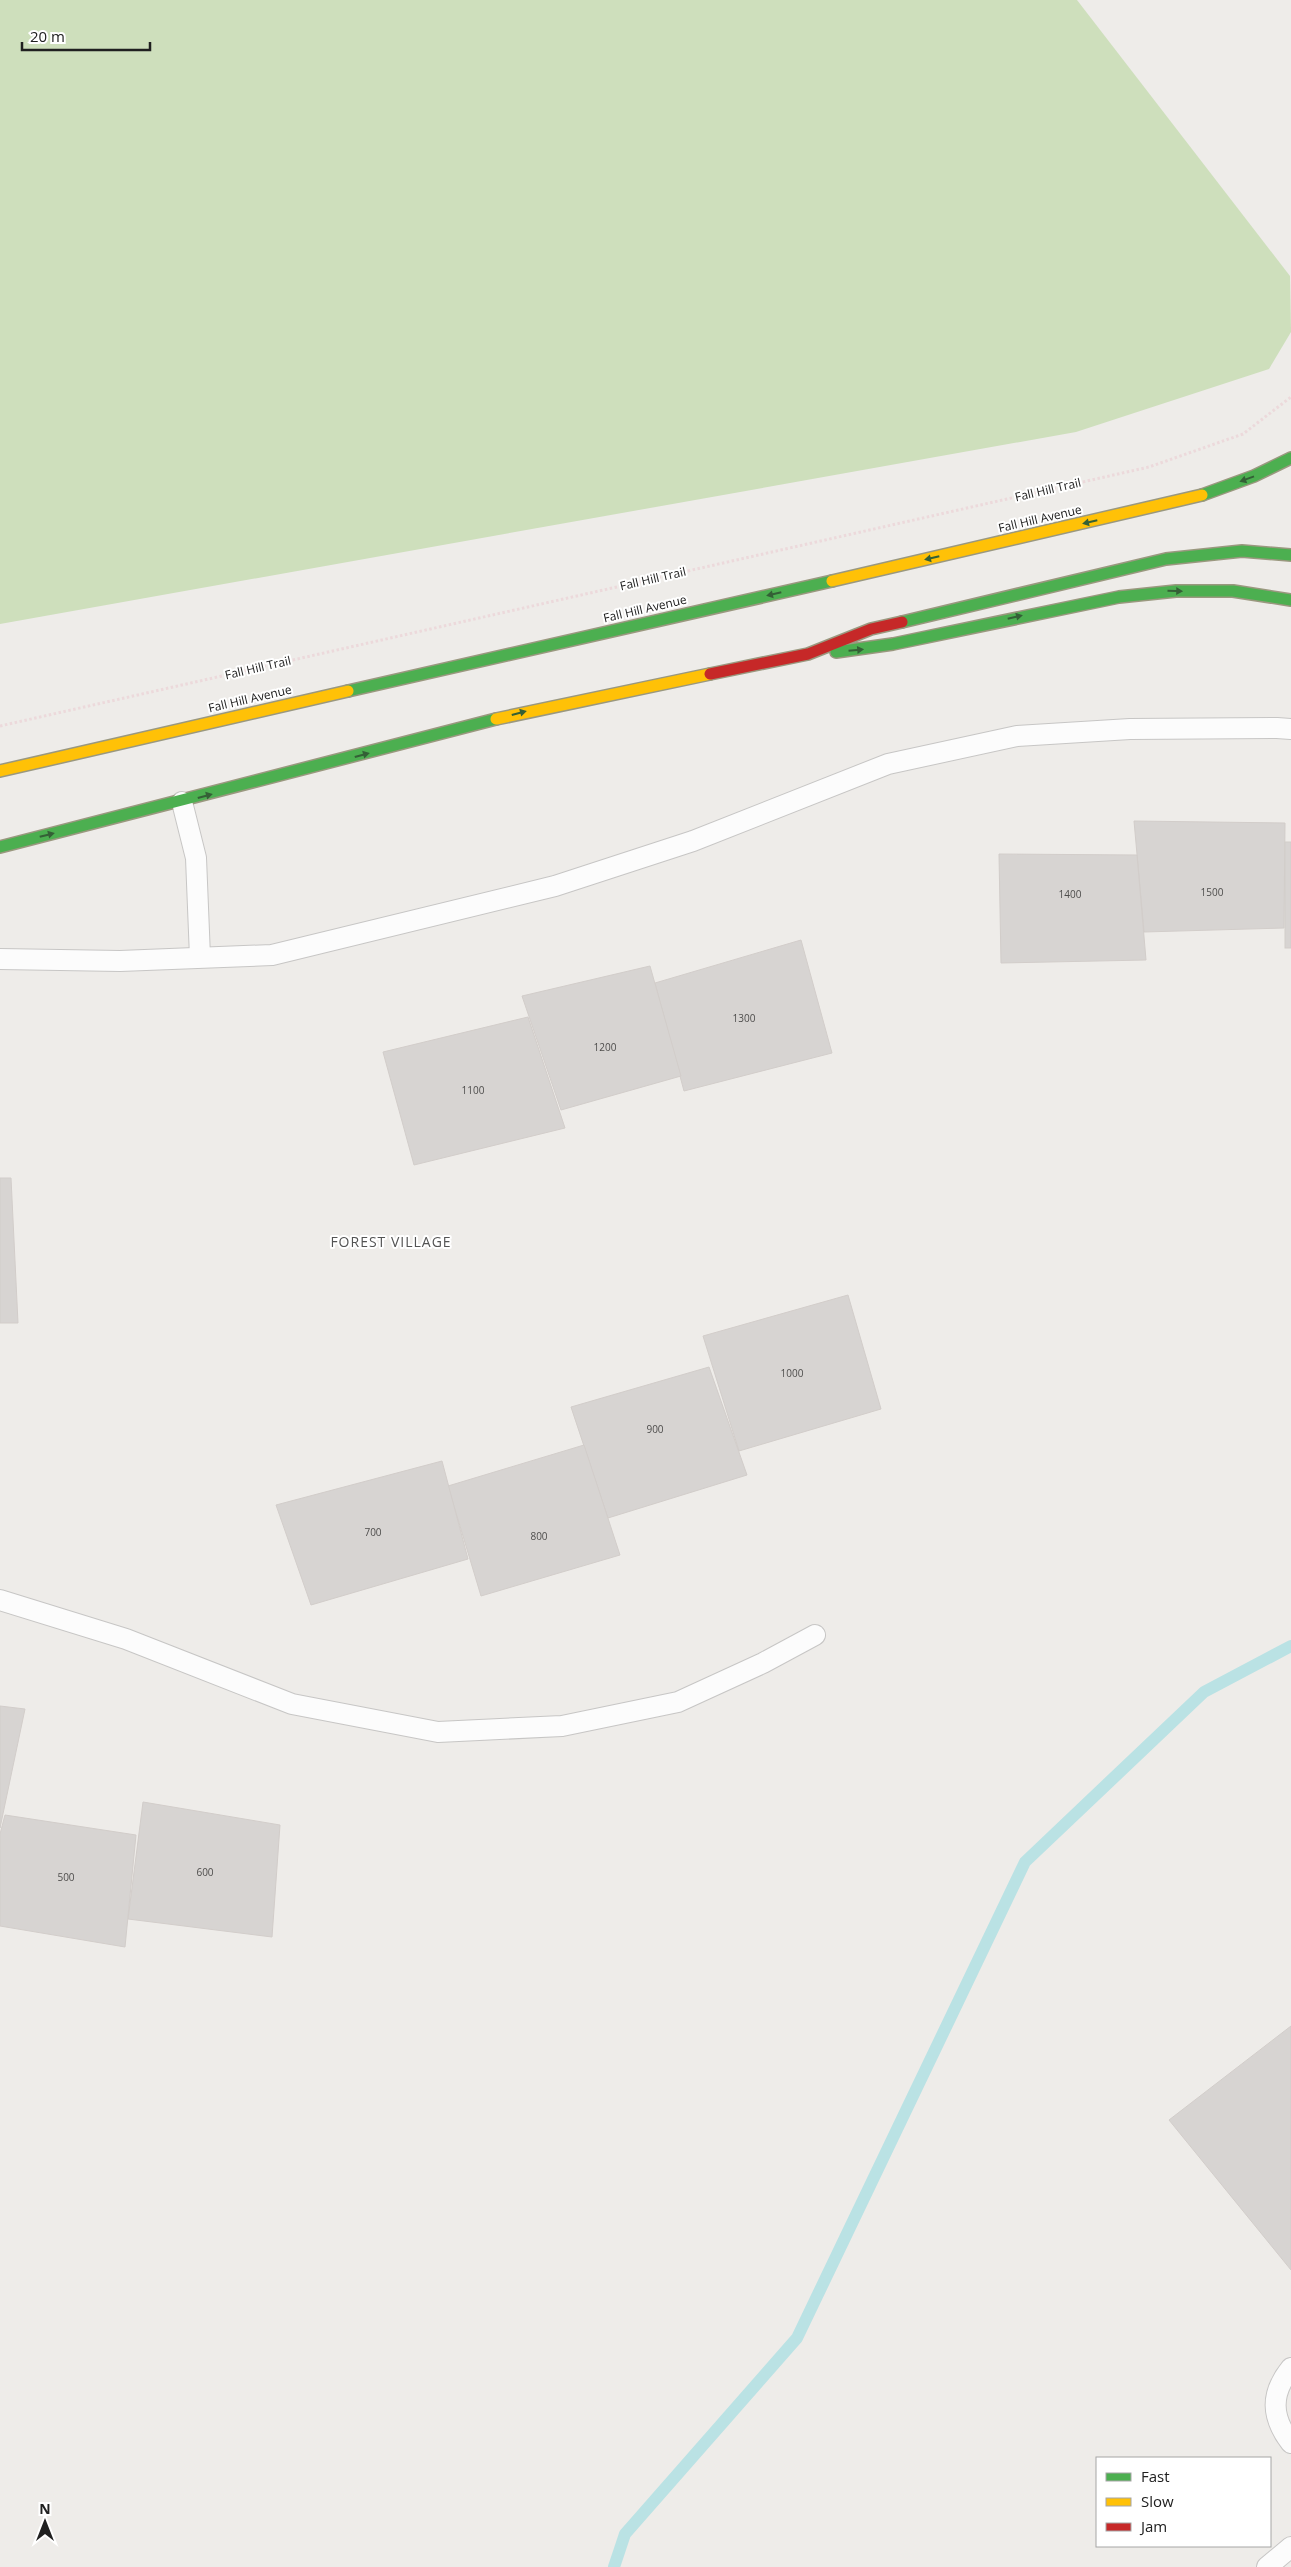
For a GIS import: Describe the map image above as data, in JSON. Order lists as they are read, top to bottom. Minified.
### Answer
{"streets":{"main road":["Fall Hill Avenue"],"path":["Fall Hill Trail"]},"districts":["FOREST VILLAGE"],"house_numbers":["1500","1400","1300","1200","1100","1000","900","700","800","600","500"],"legend":["Fast","Slow","Jam"],"scale_bar":"20 m","north":"top"}
